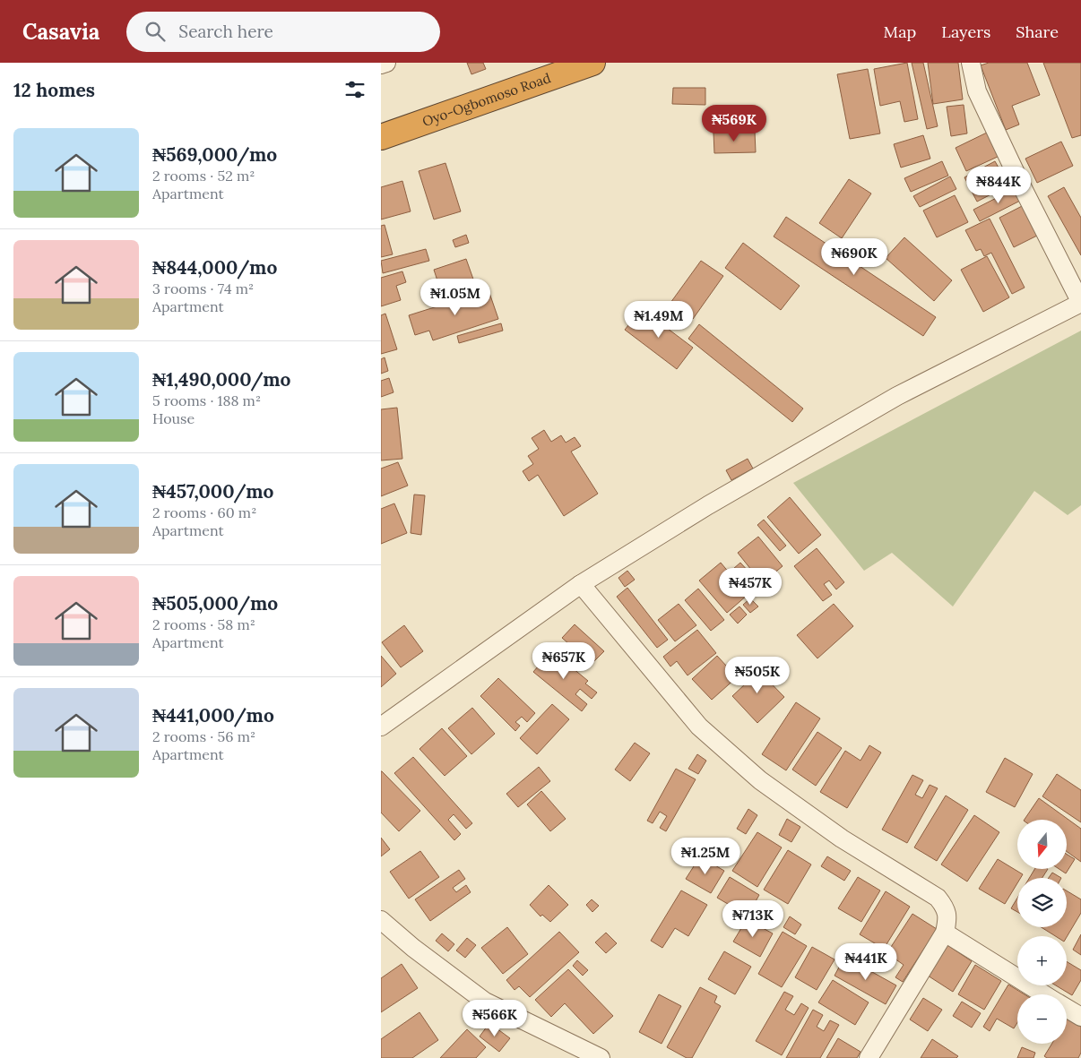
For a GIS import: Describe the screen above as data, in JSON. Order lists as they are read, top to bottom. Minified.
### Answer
{"streets":{"highway":["Oyo-Ogbomoso Road"]},"north":"bottom","page":{"header":"Casavia","search":"Search here","nav":["Map","Layers","Share"],"heading":"12 homes","price":["₦569K","₦844K","₦690K","₦1.05M","₦1.49M","₦457K","₦657K","₦505K","₦1.25M","₦713K","₦441K","₦566K"],"list":[{"name":"₦569,000/mo","note":"2 rooms · 52 m² · Apartment"},{"name":"₦844,000/mo","note":"3 rooms · 74 m² · Apartment"},{"name":"₦1,490,000/mo","note":"5 rooms · 188 m² · House"},{"name":"₦457,000/mo","note":"2 rooms · 60 m² · Apartment"},{"name":"₦505,000/mo","note":"2 rooms · 58 m² · Apartment"},{"name":"₦441,000/mo","note":"2 rooms · 56 m² · Apartment"}],"map_buttons":["+","−"]}}
